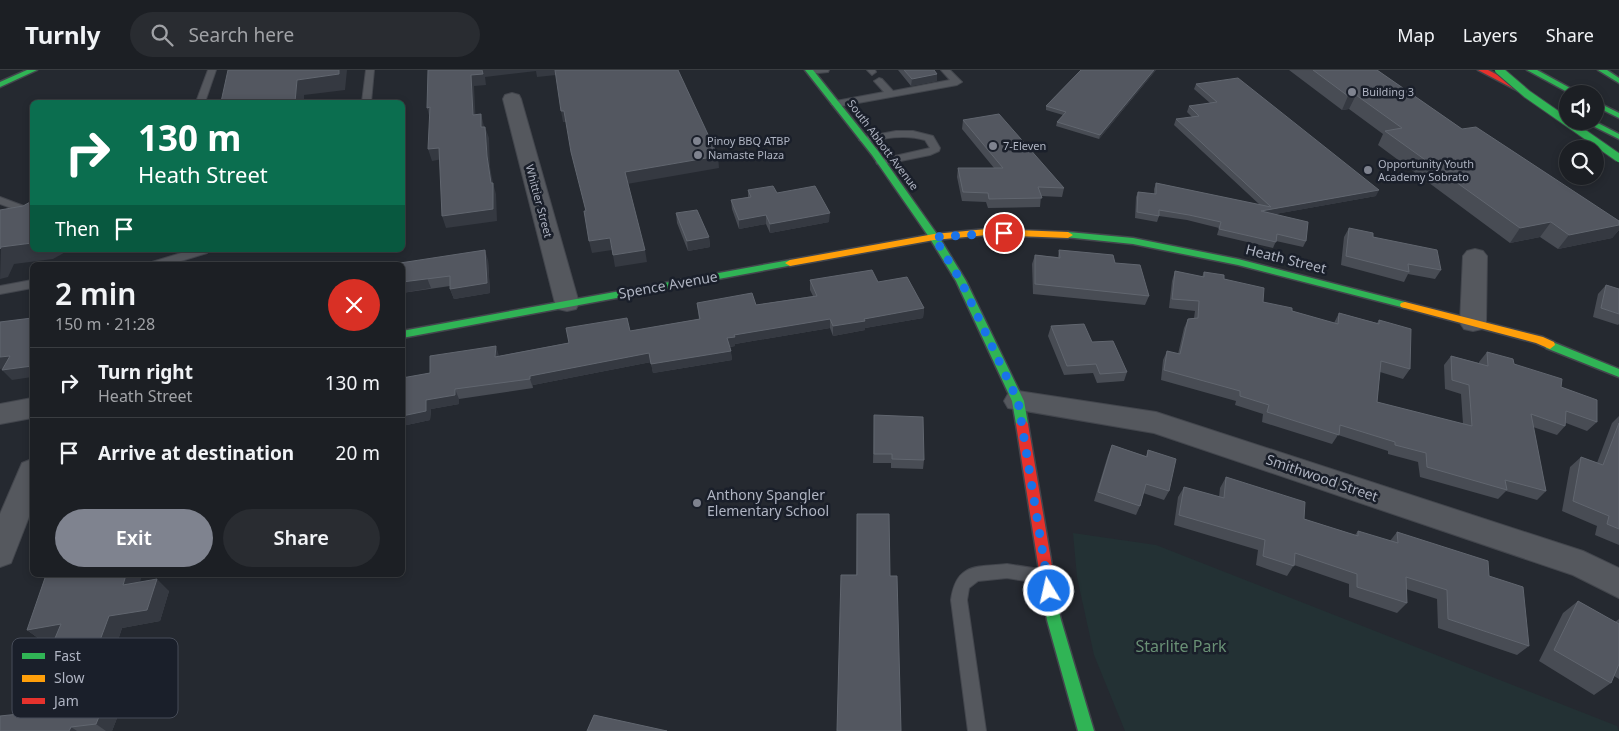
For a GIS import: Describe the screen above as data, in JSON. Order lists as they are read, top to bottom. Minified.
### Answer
{"streets":{"main road":["South Abbott Avenue","Heath Street","Spence Avenue"],"street":["Whittier Street","Smithwood Street"]},"crossings":[["South Abbott Avenue","Heath Street"],["South Abbott Avenue","Spence Avenue"],["South Abbott Avenue","Smithwood Street"],["Whittier Street","Spence Avenue"],["Heath Street","Spence Avenue"]],"parks":["Starlite Park"],"places":["Building 3","Pinoy BBQ ATBP","7-Eleven","Namaste Plaza","Opportunity Youth Academy Sobrato","Anthony Spangler Elementary School"],"legend":["Fast","Slow","Jam"],"page":{"header":"Turnly","search":"Search here","nav":["Map","Layers","Share"],"turn":["130 m","Heath Street"],"then":"Then","heading":["2 min","150 m · 21:28"],"list":[{"name":"Turn right","note":"Heath Street","value":"130 m"},{"name":"Arrive at destination","value":"20 m"}],"buttons":["Exit","Share"]}}
